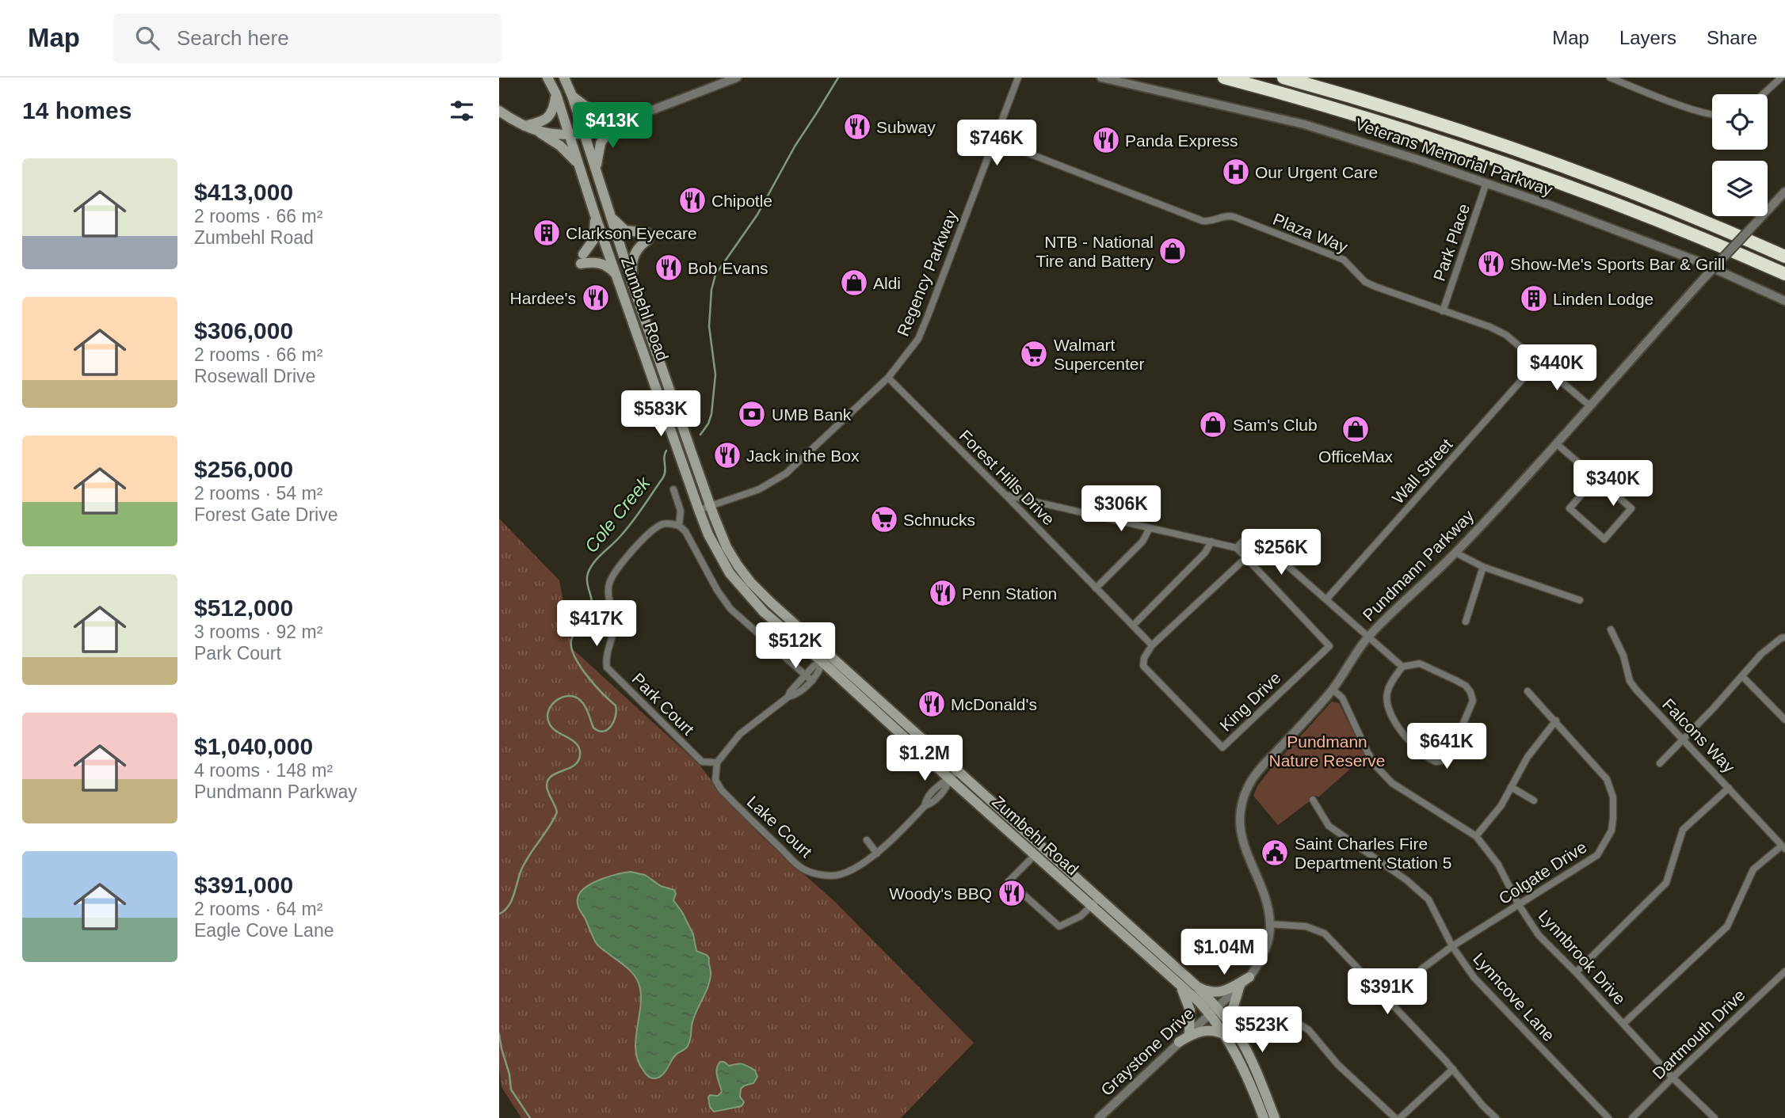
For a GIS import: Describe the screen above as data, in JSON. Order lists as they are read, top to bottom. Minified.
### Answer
{"streets":{"main road":["Zumbehl Road"],"street":["Veterans Memorial Parkway","Plaza Way","Park Place","Regency Parkway","Wall Street","Forest Hills Drive","Pundmann Parkway","King Drive","Park Court","Falcons Way","Lake Court","Colgate Drive","Lynnbrook Drive","Lynncove Lane","Dartmouth Drive","Graystone Drive"]},"crossings":[["Veterans Memorial Parkway","Park Place"],["Plaza Way","Park Place"],["Plaza Way","Regency Parkway"],["Plaza Way","Wall Street"],["Plaza Way","Pundmann Parkway"],["Regency Parkway","Zumbehl Road"],["Regency Parkway","Forest Hills Drive"],["Zumbehl Road","Pundmann Parkway"],["Zumbehl Road","Lake Court"],["Zumbehl Road","Graystone Drive"],["Forest Hills Drive","King Drive"],["Pundmann Parkway","Lynnbrook Drive"],["Pundmann Parkway","Graystone Drive"],["Park Court","Lake Court"],["Colgate Drive","Lynnbrook Drive"],["Colgate Drive","Lynncove Lane"],["Lynnbrook Drive","Dartmouth Drive"]],"water":["Cole Creek"],"parks":["Pundmann Nature Reserve"],"places":{"restaurant":["Subway","Panda Express","Chipotle","Show-Me's Sports Bar & Grill","Bob Evans","Hardee's","Jack in the Box","Penn Station","McDonald's","Woody's BBQ"],"hospital":["Our Urgent Care"],"building":["Clarkson Eyecare","Linden Lodge"],"shop":["NTB - National Tire and Battery","Aldi","Sam's Club","OfficeMax"],"supermarket":["Walmart Supercenter","Schnucks"],"bank":["UMB Bank"],"public building":["Saint Charles Fire Department Station 5"]},"page":{"header":"Map","search":"Search here","nav":["Map","Layers","Share"],"heading":"14 homes","price":["$413K","$746K","$440K","$583K","$340K","$306K","$256K","$417K","$512K","$641K","$1.2M","$1.04M","$391K","$523K"],"list":[{"name":"$413,000","note":"2 rooms · 66 m² · Zumbehl Road"},{"name":"$306,000","note":"2 rooms · 66 m² · Rosewall Drive"},{"name":"$256,000","note":"2 rooms · 54 m² · Forest Gate Drive"},{"name":"$512,000","note":"3 rooms · 92 m² · Park Court"},{"name":"$1,040,000","note":"4 rooms · 148 m² · Pundmann Parkway"},{"name":"$391,000","note":"2 rooms · 64 m² · Eagle Cove Lane"}]}}
